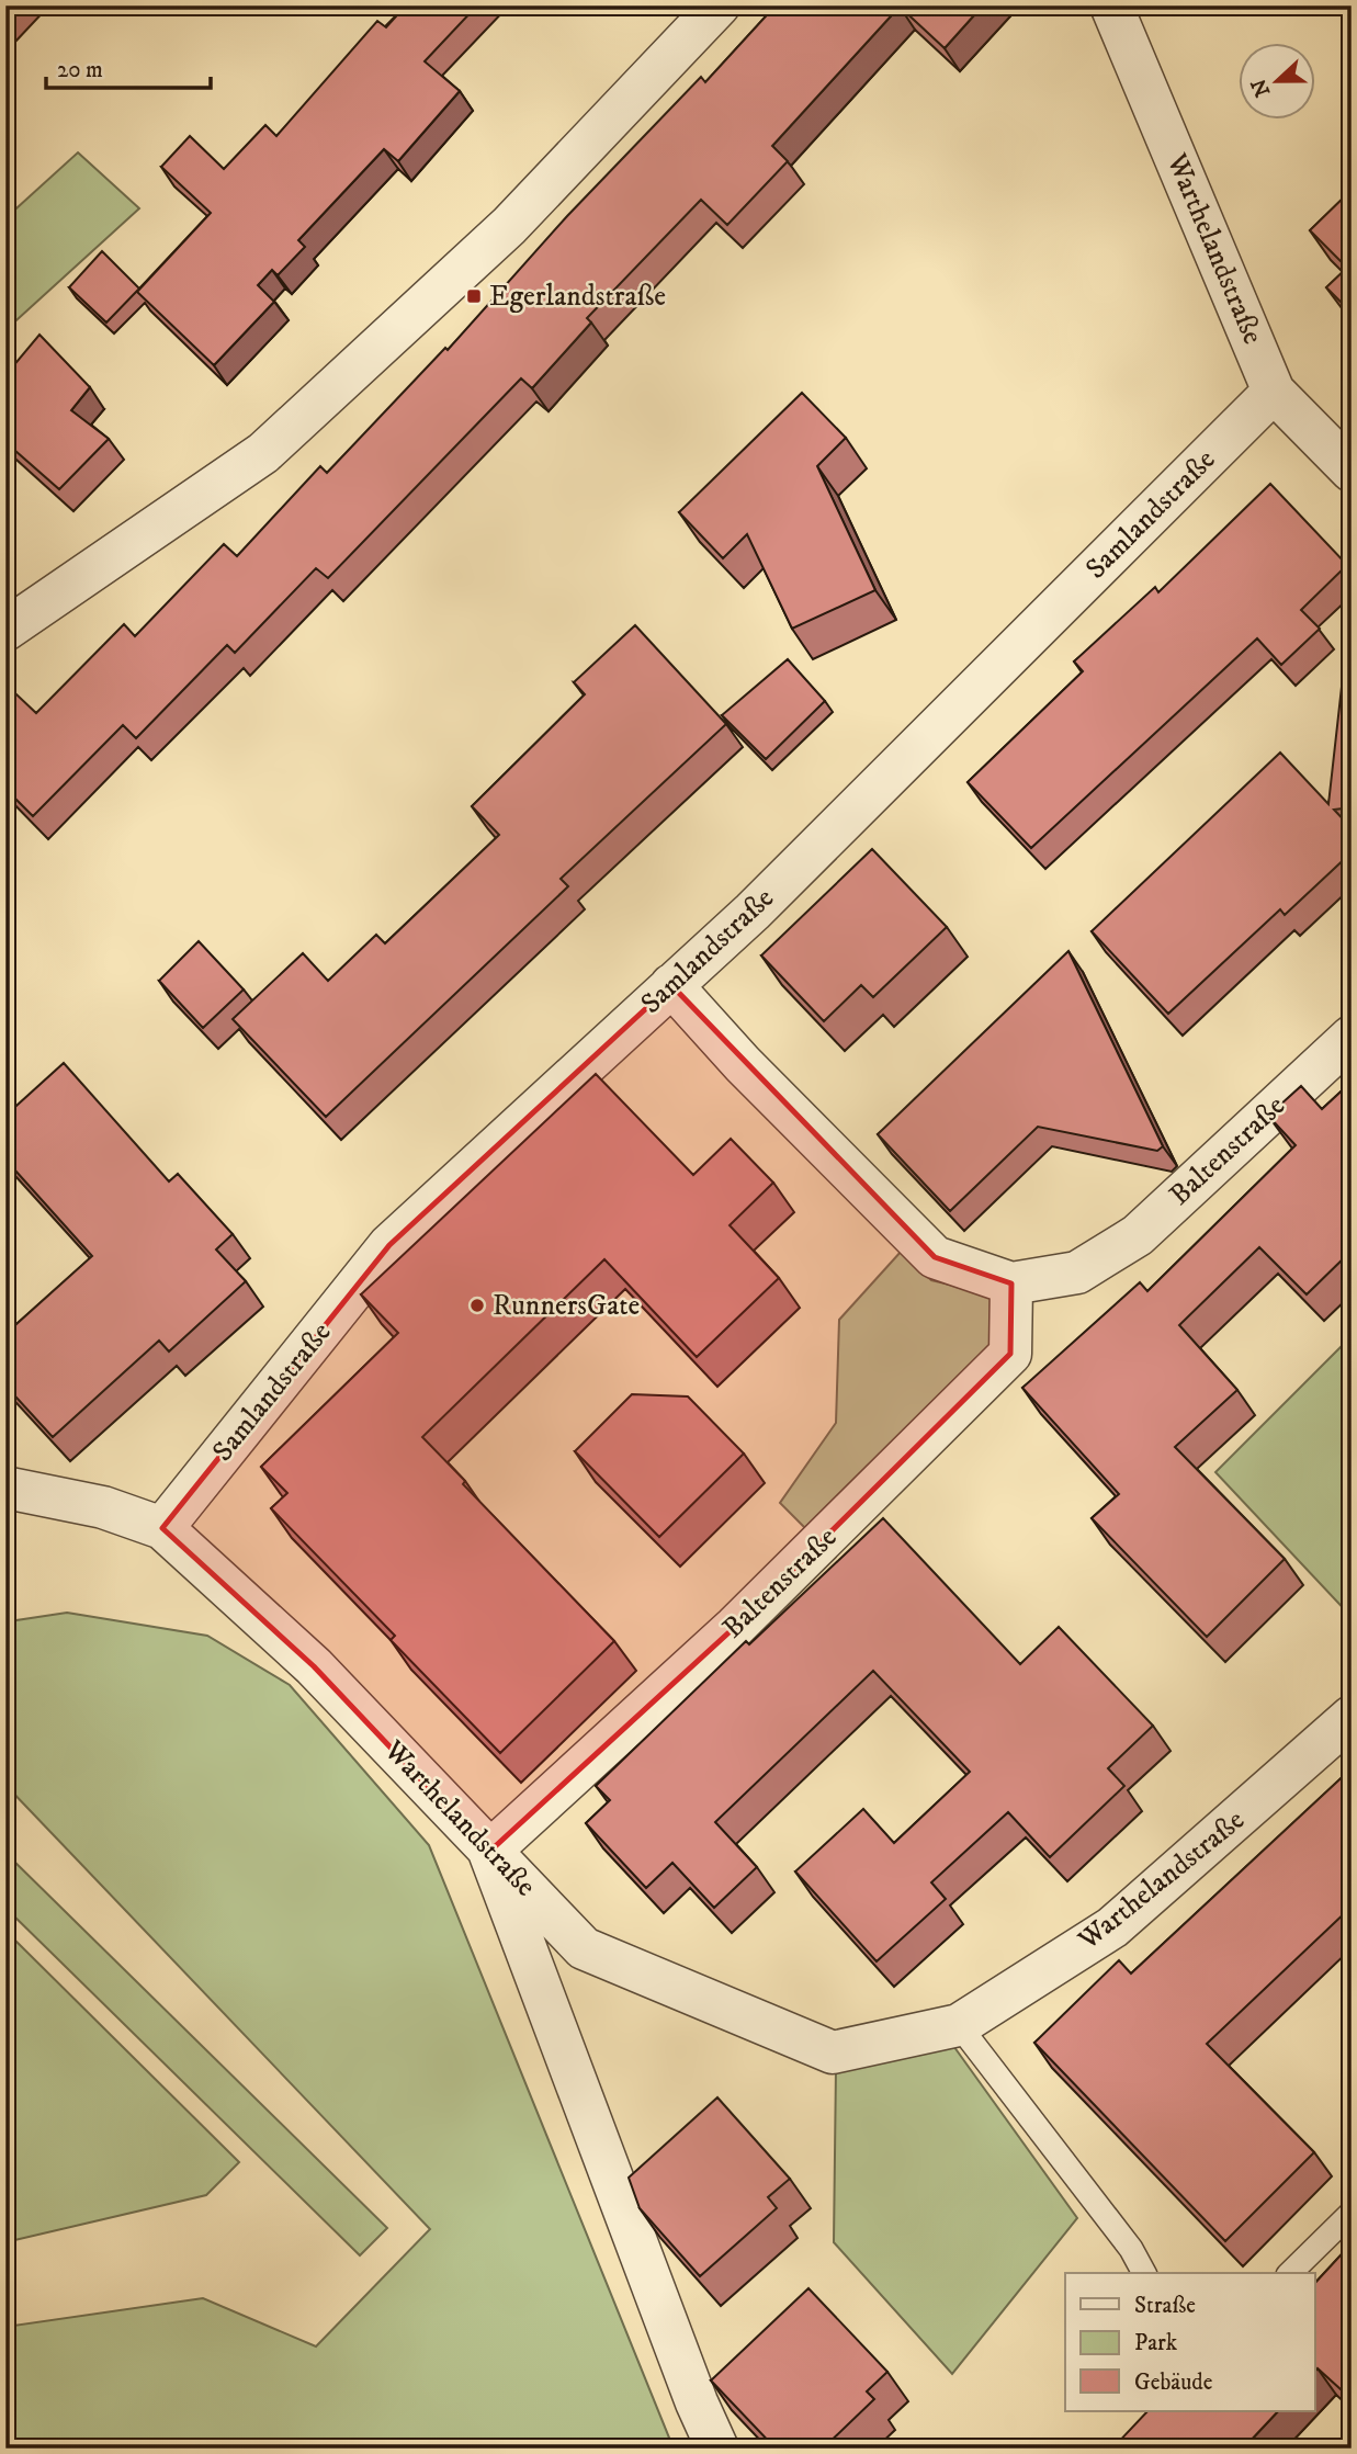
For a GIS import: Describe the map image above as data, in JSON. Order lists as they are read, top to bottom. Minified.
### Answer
{"streets":{"street":["Warthelandstraße","Samlandstraße","Baltenstraße"]},"crossings":[["Warthelandstraße","Samlandstraße"],["Warthelandstraße","Baltenstraße"],["Samlandstraße","Baltenstraße"]],"places":{"transit":["Egerlandstraße"],"other":["RunnersGate"]},"legend":["Straße","Park","Gebäude"],"scale_bar":"20 m","north":"left"}
